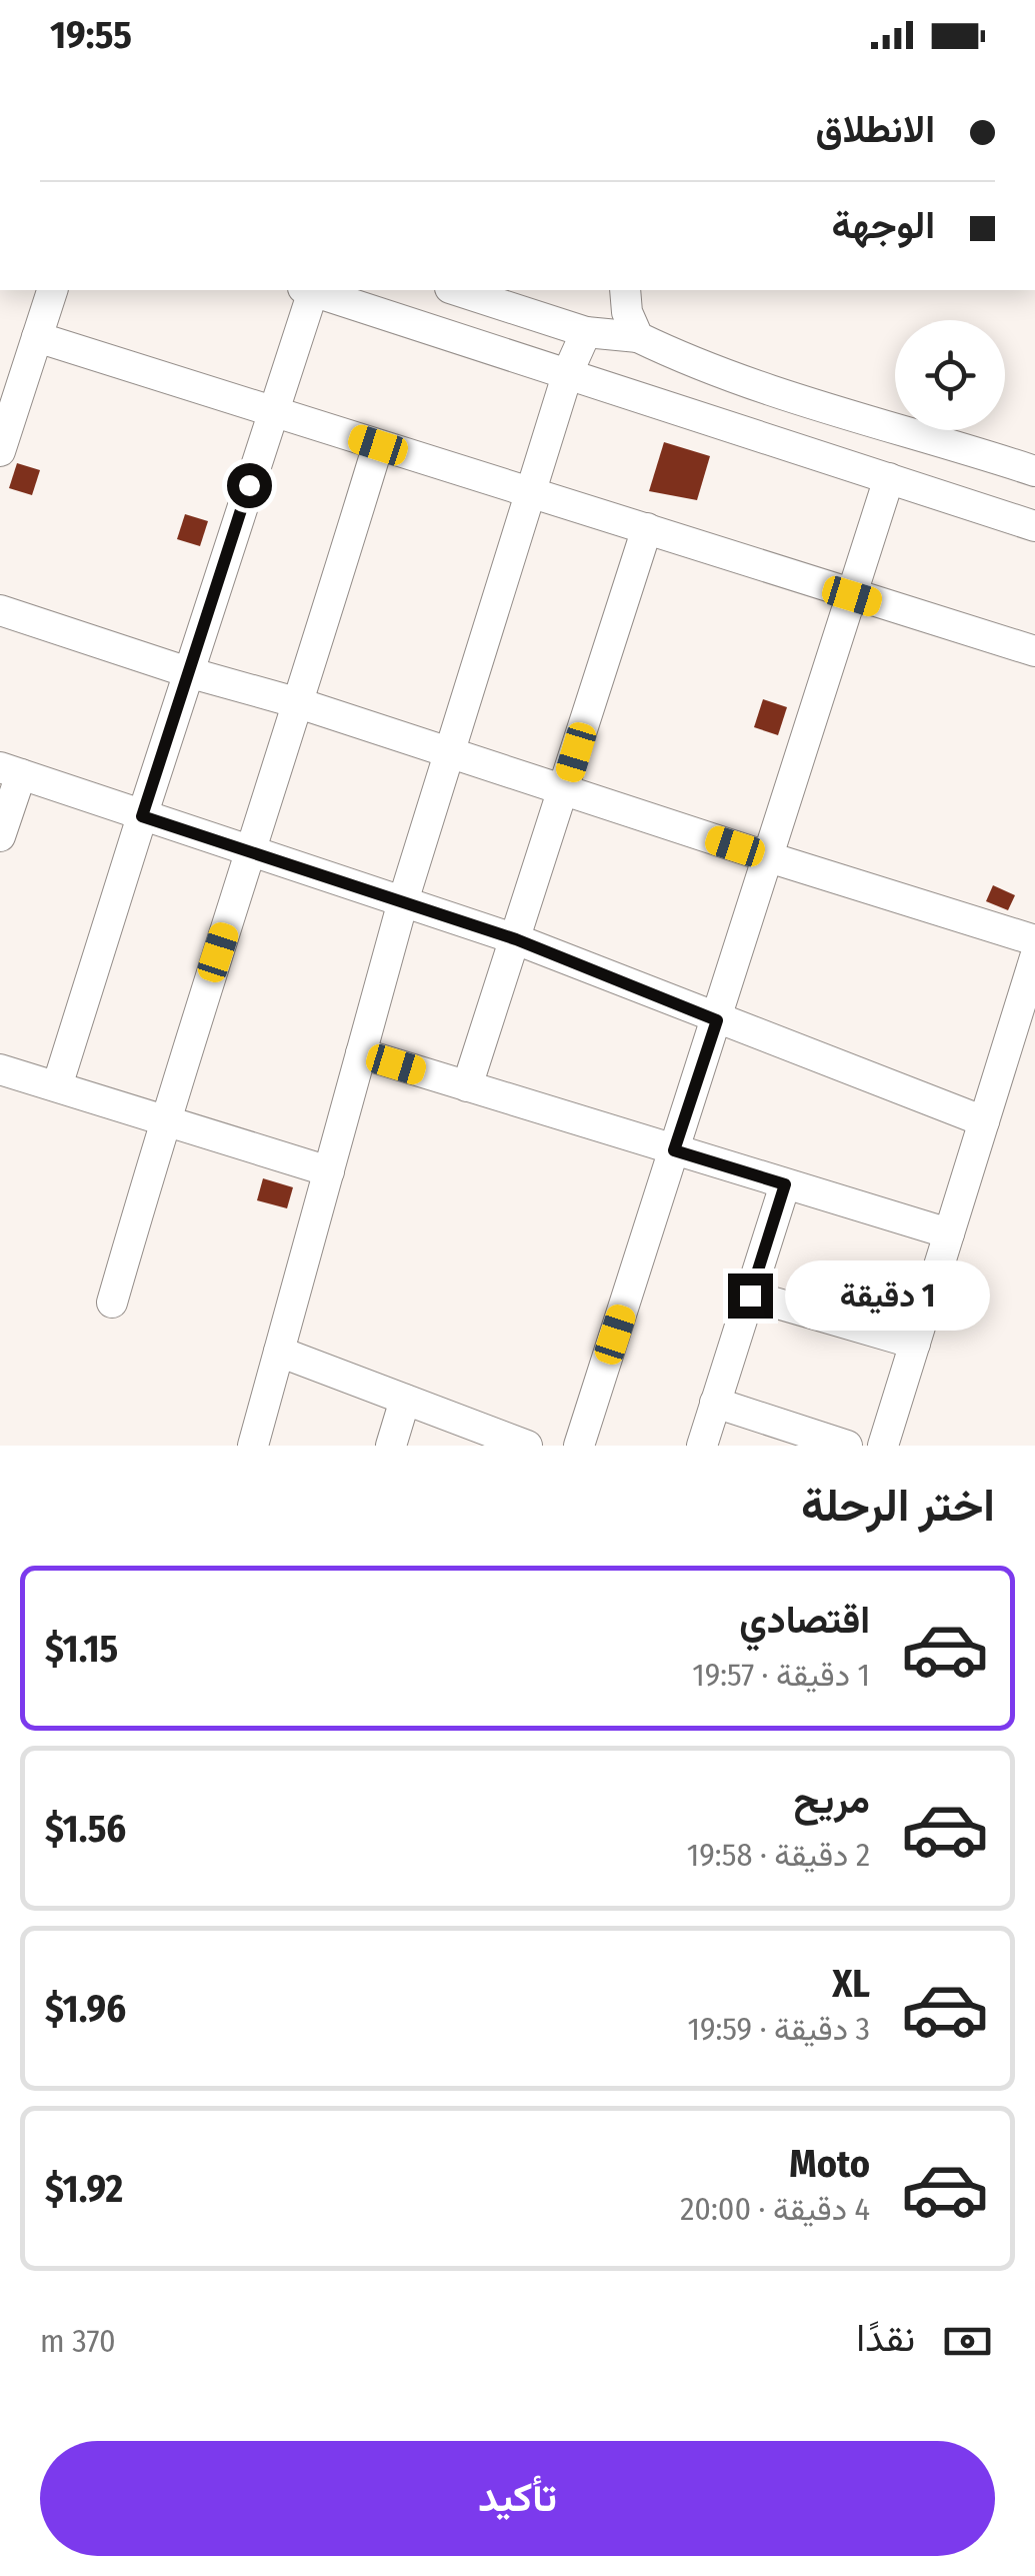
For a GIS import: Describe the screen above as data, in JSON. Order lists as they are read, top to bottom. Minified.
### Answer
{"page":{"status":"19:55","banner":["الانطلاق","الوجهة"],"bubble":"1 دقيقة","heading":"اختر الرحلة","list":[{"name":"اقتصادي","note":"1 دقيقة · 19:57","value":"$1.15"},{"name":"مريح","note":"2 دقيقة · 19:58","value":"$1.56"},{"name":"XL","note":"3 دقيقة · 19:59","value":"$1.96"},{"name":"Moto","note":"4 دقيقة · 20:00","value":"$1.92"}],"pay":["نقدًا","370 m"],"buttons":"تأكيد"}}
